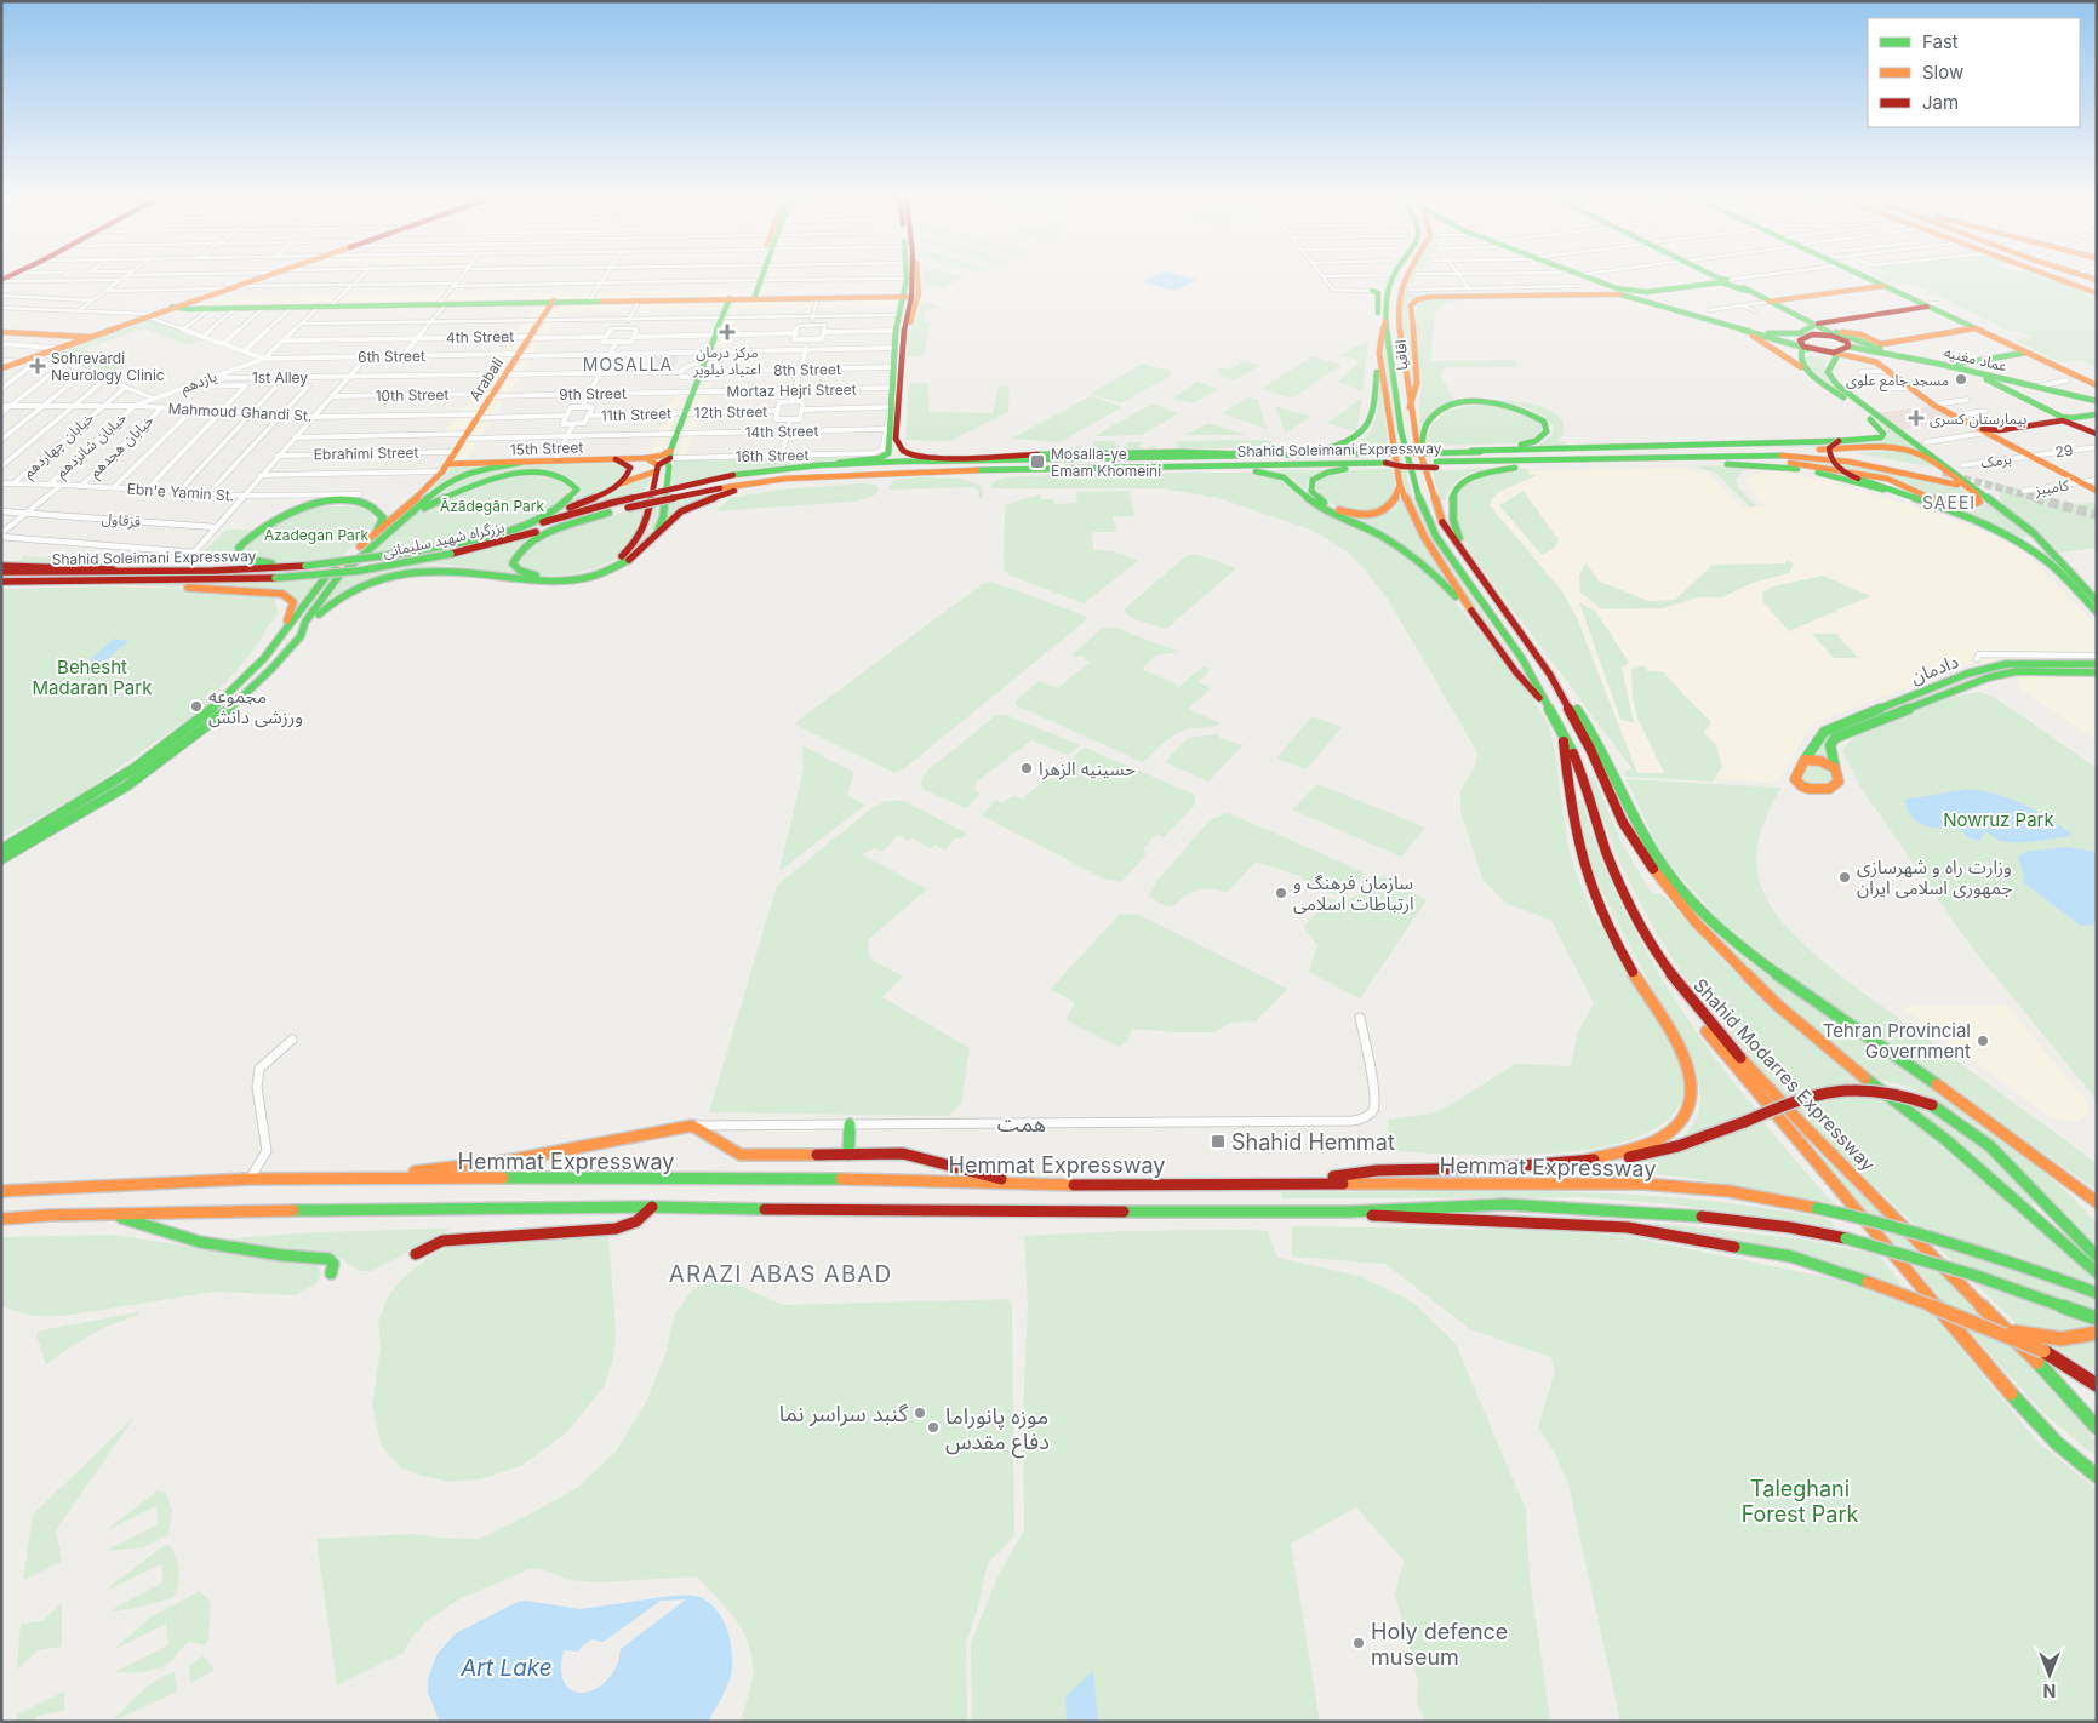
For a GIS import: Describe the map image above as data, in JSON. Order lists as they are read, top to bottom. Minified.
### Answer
{"streets":{"main road":["اقاقیا","عماد مغنیه","Arabali","15th Street","Shahid Soleimani Expressway","بزرگراه شهید سلیمانی","دادمان","Shahid Modarres Expressway","Hemmat Expressway"],"street":["4th Street","6th Street","8th Street","1st Alley","یازدهم","Mortaz Hejri Street","9th Street","10th Street","Mahmoud Ghandi St.","12th Street","11th Street","14th Street","خیابان چهاردهم","خیابان شانزدهم","خیابان هجدهم","29","Ebrahimi Street","16th Street","برمک","کامبیز","Ebn'e Yamin St.","قرقاول","همت"]},"crossings":[["4th Street","Arabali"],["6th Street","Arabali"],["6th Street","یازدهم"],["1st Alley","یازدهم"],["Arabali","9th Street"],["Arabali","10th Street"],["Arabali","Mahmoud Ghandi St."],["Arabali","14th Street"],["Arabali","15th Street"],["Arabali","Ebrahimi Street"],["یازدهم","Mahmoud Ghandi St."],["یازدهم","خیابان شانزدهم"],["Mortaz Hejri Street","9th Street"],["9th Street","10th Street"],["Mahmoud Ghandi St.","خیابان چهاردهم"],["Mahmoud Ghandi St.","خیابان شانزدهم"],["Mahmoud Ghandi St.","خیابان هجدهم"],["12th Street","11th Street"],["14th Street","16th Street"],["خیابان چهاردهم","Ebn'e Yamin St."],["خیابان شانزدهم","Ebn'e Yamin St."],["خیابان هجدهم","Ebn'e Yamin St."],["15th Street","16th Street"],["Shahid Soleimani Expressway","بزرگراه شهید سلیمانی"],["29","برمک"]],"districts":["MOSALLA","SAEEI","ARAZI ABAS ABAD"],"water":["Art Lake"],"parks":["Āzādegān Park","Azadegan Park","Behesht Madaran Park","Nowruz Park","Taleghani Forest Park"],"places":{"health":["مرکز درمان اعتیاد نیلوپر","Sohrevardi Neurology Clinic","بیمارستان کسری"],"other":["مسجد جامع علوی","مجموعه ورزشی دانش","حسینیه الزهرا","وزارت راه و شهرسازی جمهوری اسلامی ایران","سازمان فرهنگ و ارتباطات اسلامی","Tehran Provincial Government","گنبد سراسر نما","موزه پانوراما دفاع مقدس","Holy defence museum"],"transit":["Mosalla-ye Emam Khomeini","Shahid Hemmat"]},"legend":["Fast","Slow","Jam"],"north":"bottom"}
